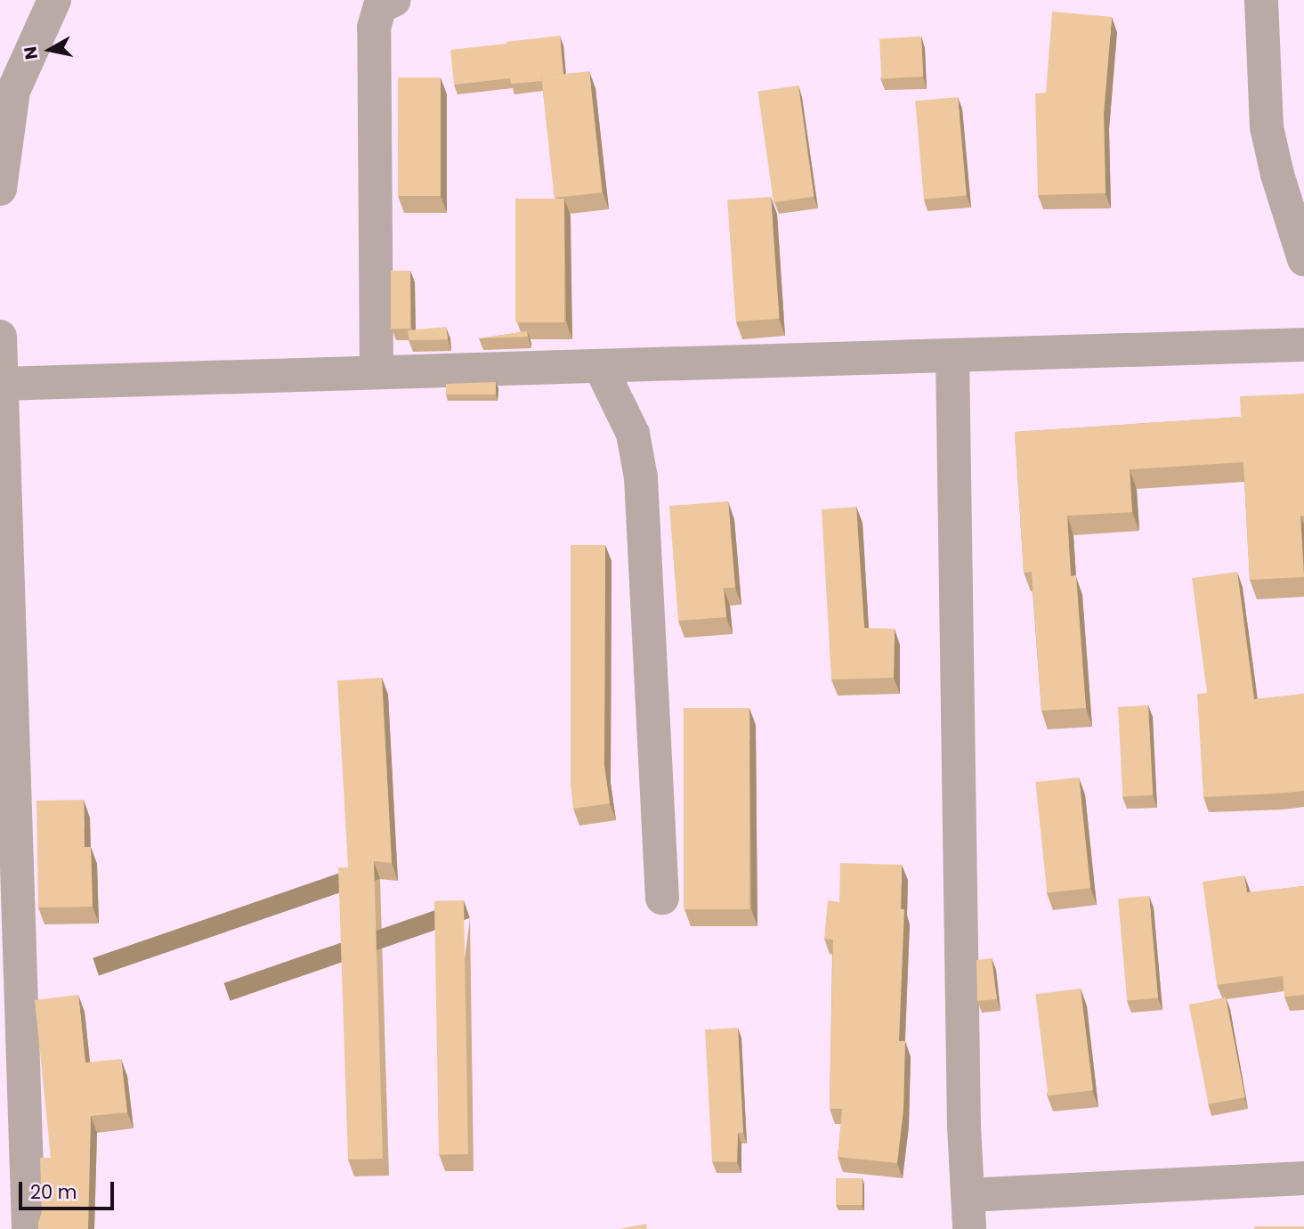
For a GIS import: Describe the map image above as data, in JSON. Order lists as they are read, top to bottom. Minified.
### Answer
{"scale_bar":"20 m","north":"left"}
